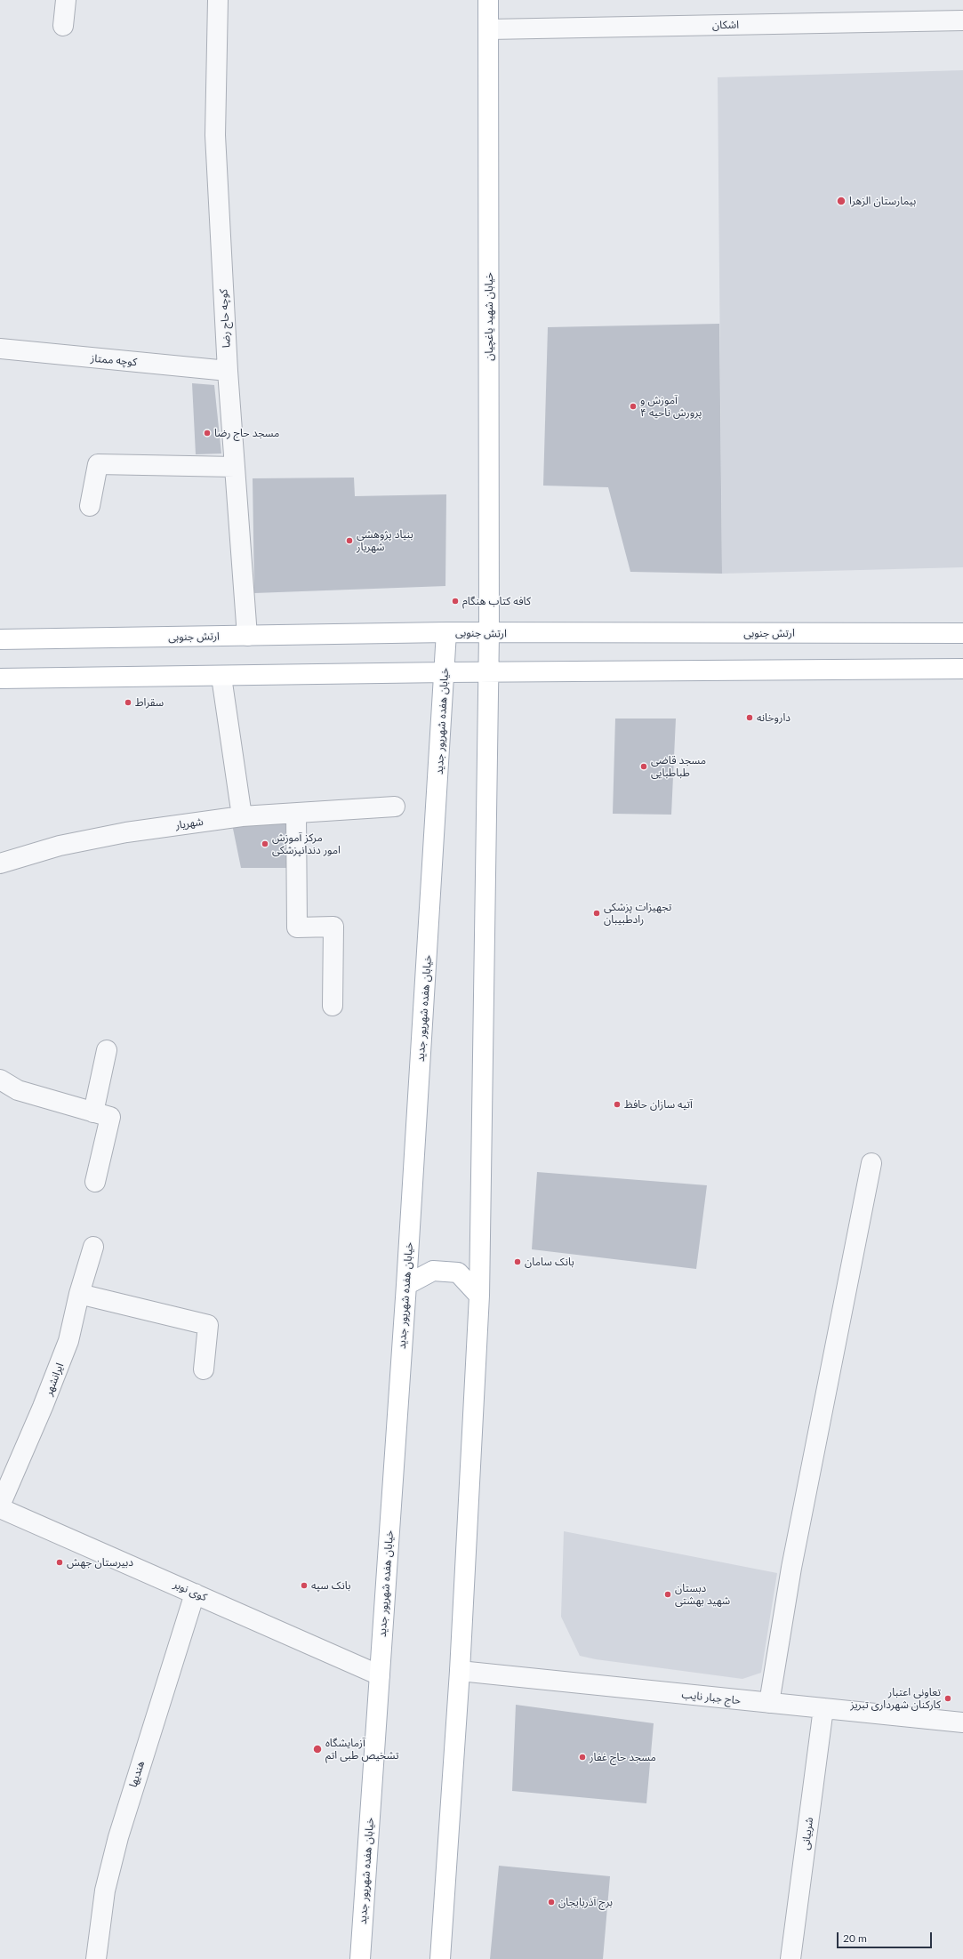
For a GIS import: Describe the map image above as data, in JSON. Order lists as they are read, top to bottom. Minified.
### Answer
{"streets":{"main road":["خیابان شهید یاغچیان","ارتش جنوبی","خیابان هفده شهریور جدید"],"street":["اشکان","کوچه حاج رضا","کوچه ممتاز","شهریار","ایرانشهر","کوی نوبر","حاج جبار نایب","هندیها","شربیانی"]},"crossings":[["اشکان","خیابان شهید یاغچیان"],["خیابان شهید یاغچیان","ارتش جنوبی"],["کوچه حاج رضا","کوچه ممتاز"],["کوچه حاج رضا","ارتش جنوبی"],["ارتش جنوبی","خیابان هفده شهریور جدید"],["خیابان هفده شهریور جدید","کوی نوبر"],["ایرانشهر","کوی نوبر"],["کوی نوبر","هندیها"],["حاج جبار نایب","شربیانی"]],"places":["بیمارستان الزهرا","آموزش و پرورش ناحیه ۴","مسجد حاج رضا","بنیاد پژوهشی شهریار","کافه کتاب هنگام","سقراط","داروخانه","مسجد قاضی طباطبایی","مرکز آموزش امور دندانپزشکی","تجهیزات پزشکی رادطبیبان","آتیه سازان حافظ","بانک سامان","دبیرستان جهش","بانک سپه","دبستان شهید بهشتی","تعاونی اعتبار کارکنان شهرداری تبریز","آزمایشگاه تشخیص طبی اتم","مسجد حاج غفار","برج آذربایجان"],"scale_bar":"20 m"}
